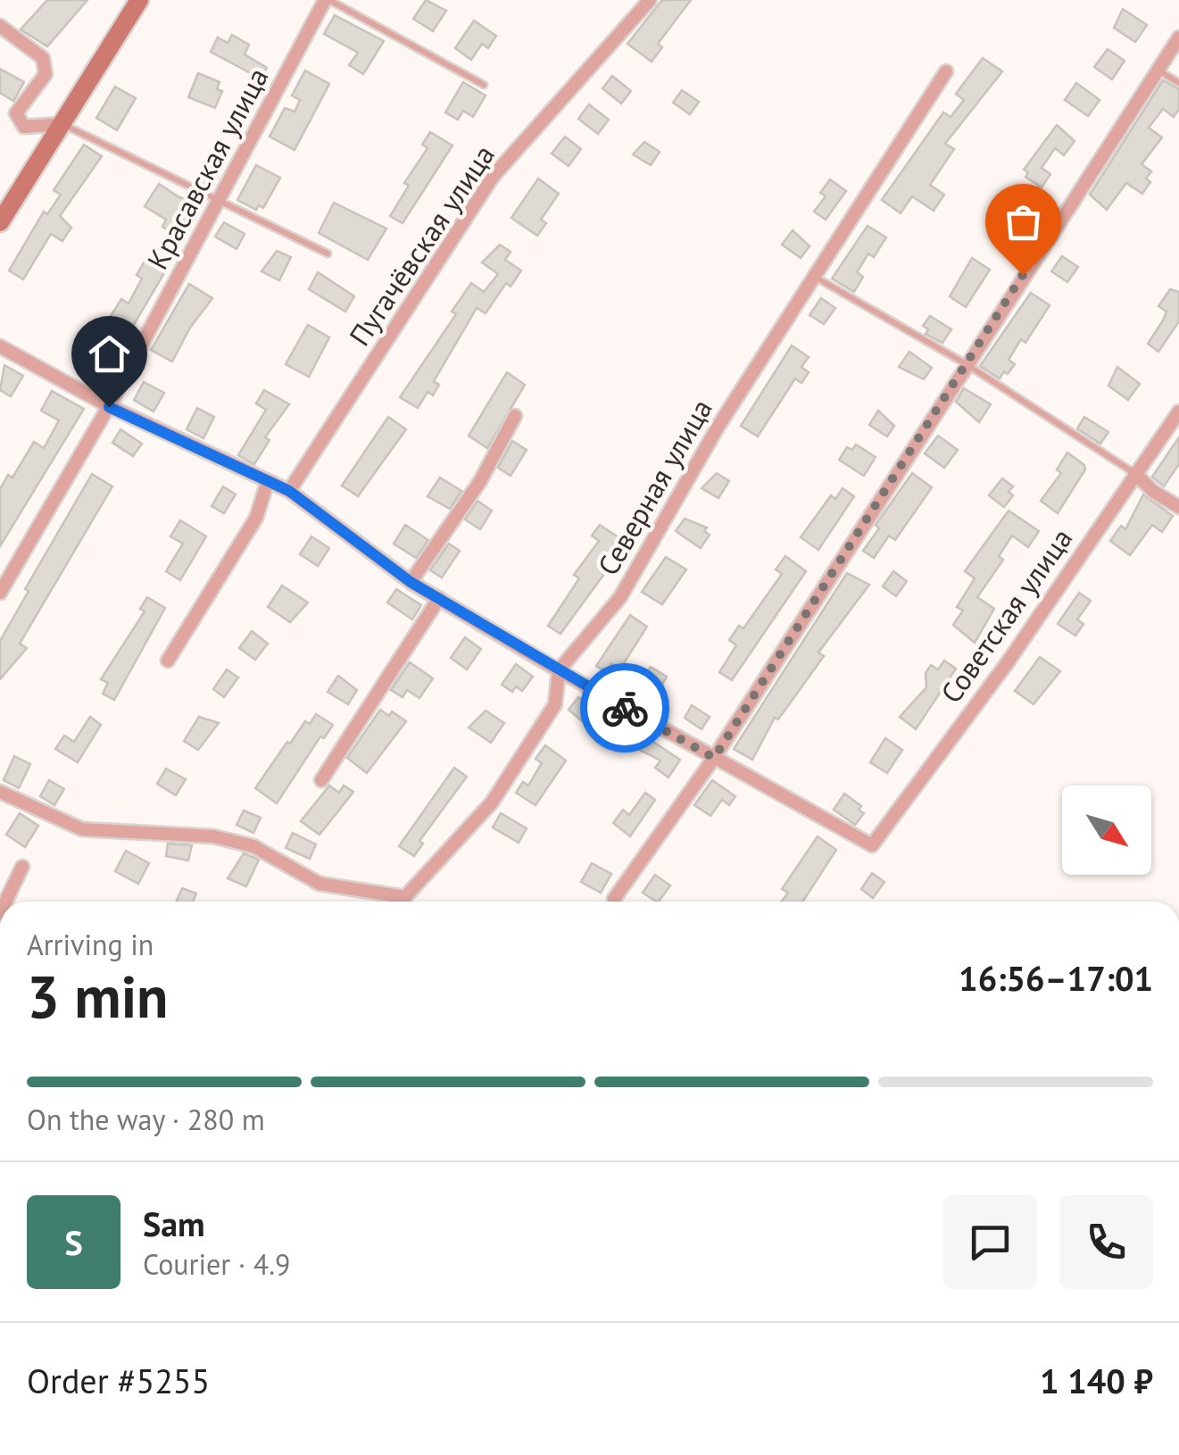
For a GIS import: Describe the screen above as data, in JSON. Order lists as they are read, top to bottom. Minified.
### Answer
{"streets":{"street":["Красавская улица","Пугачёвская улица","Северная улица","Советская улица"]},"north":"bottom right","page":{"heading":["3 min","Arriving in","16:56–17:01"],"panel":["Sam","Courier · 4.9","Order #5255","1 140 ₽"],"bar":"On the way · 280 m","round":"S"}}
